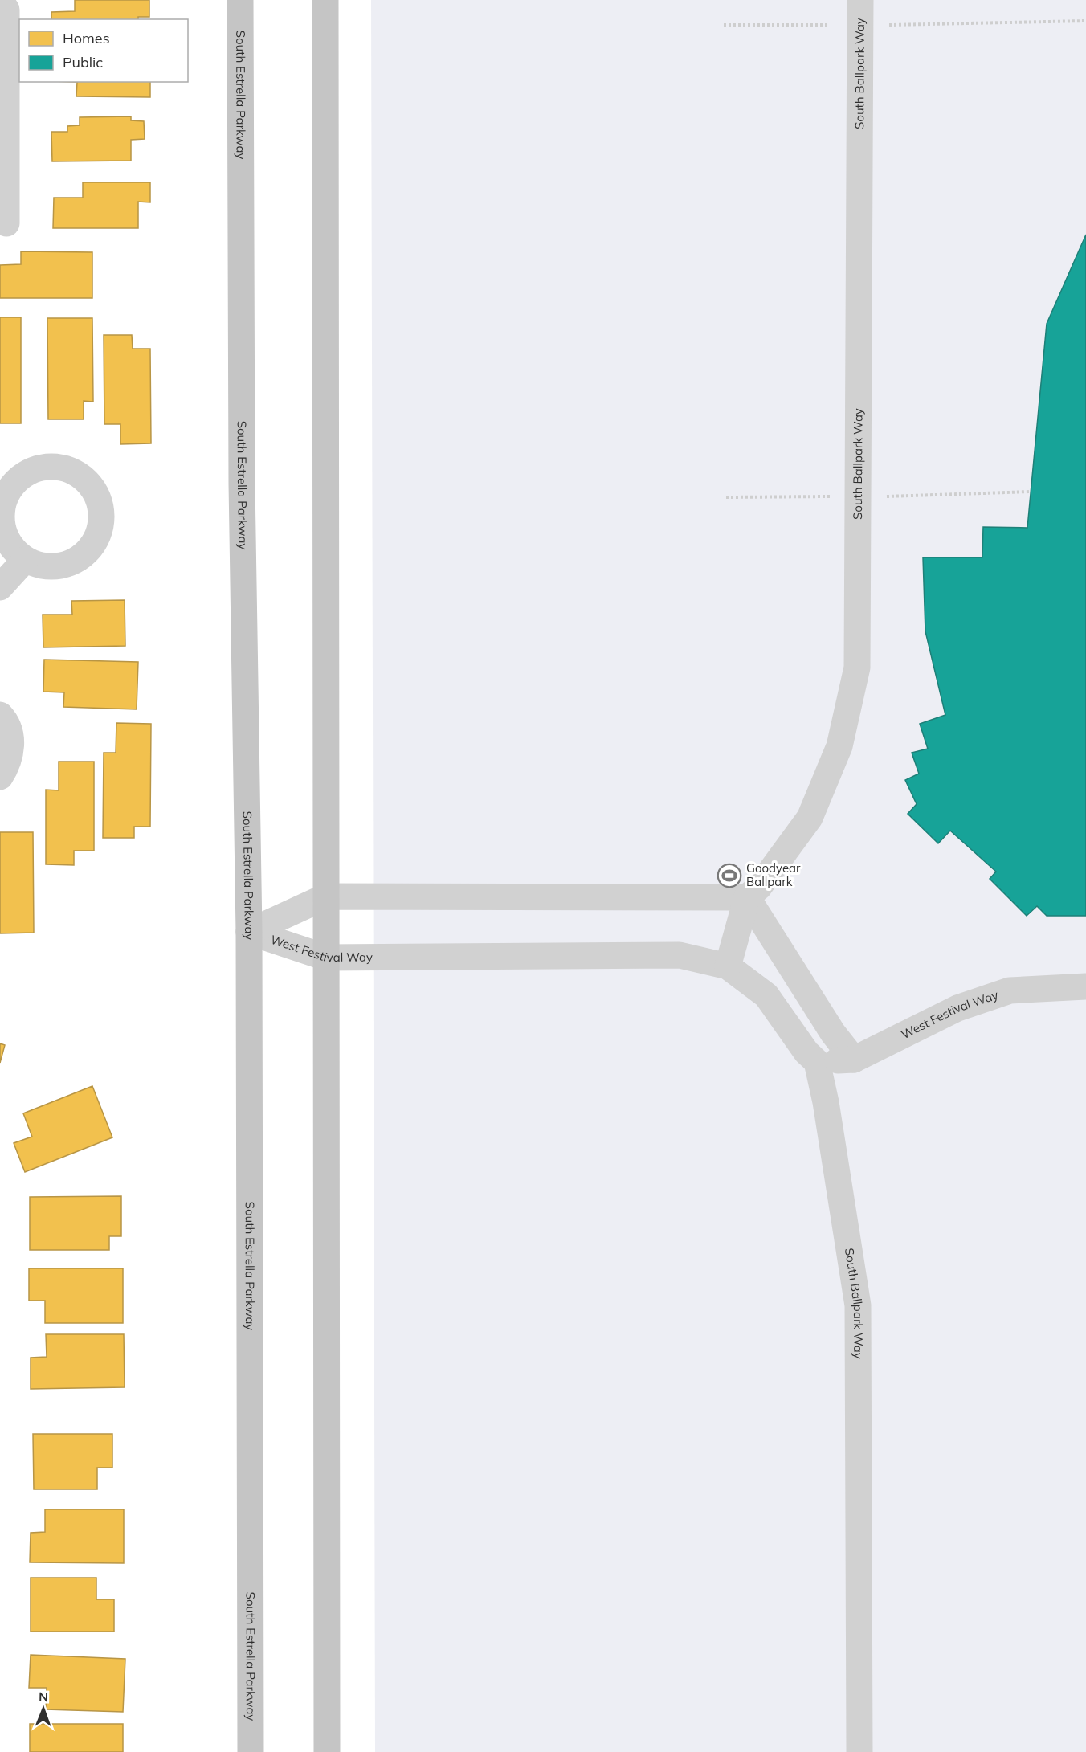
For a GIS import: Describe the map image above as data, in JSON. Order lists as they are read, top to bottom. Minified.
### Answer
{"streets":{"main road":["South Estrella Parkway"],"lane":["South Ballpark Way","West Festival Way"]},"crossings":[["South Ballpark Way","West Festival Way"],["South Estrella Parkway","West Festival Way"]],"places":{"sports":["Goodyear Ballpark"]},"legend":["Homes","Public"],"north":"top"}
